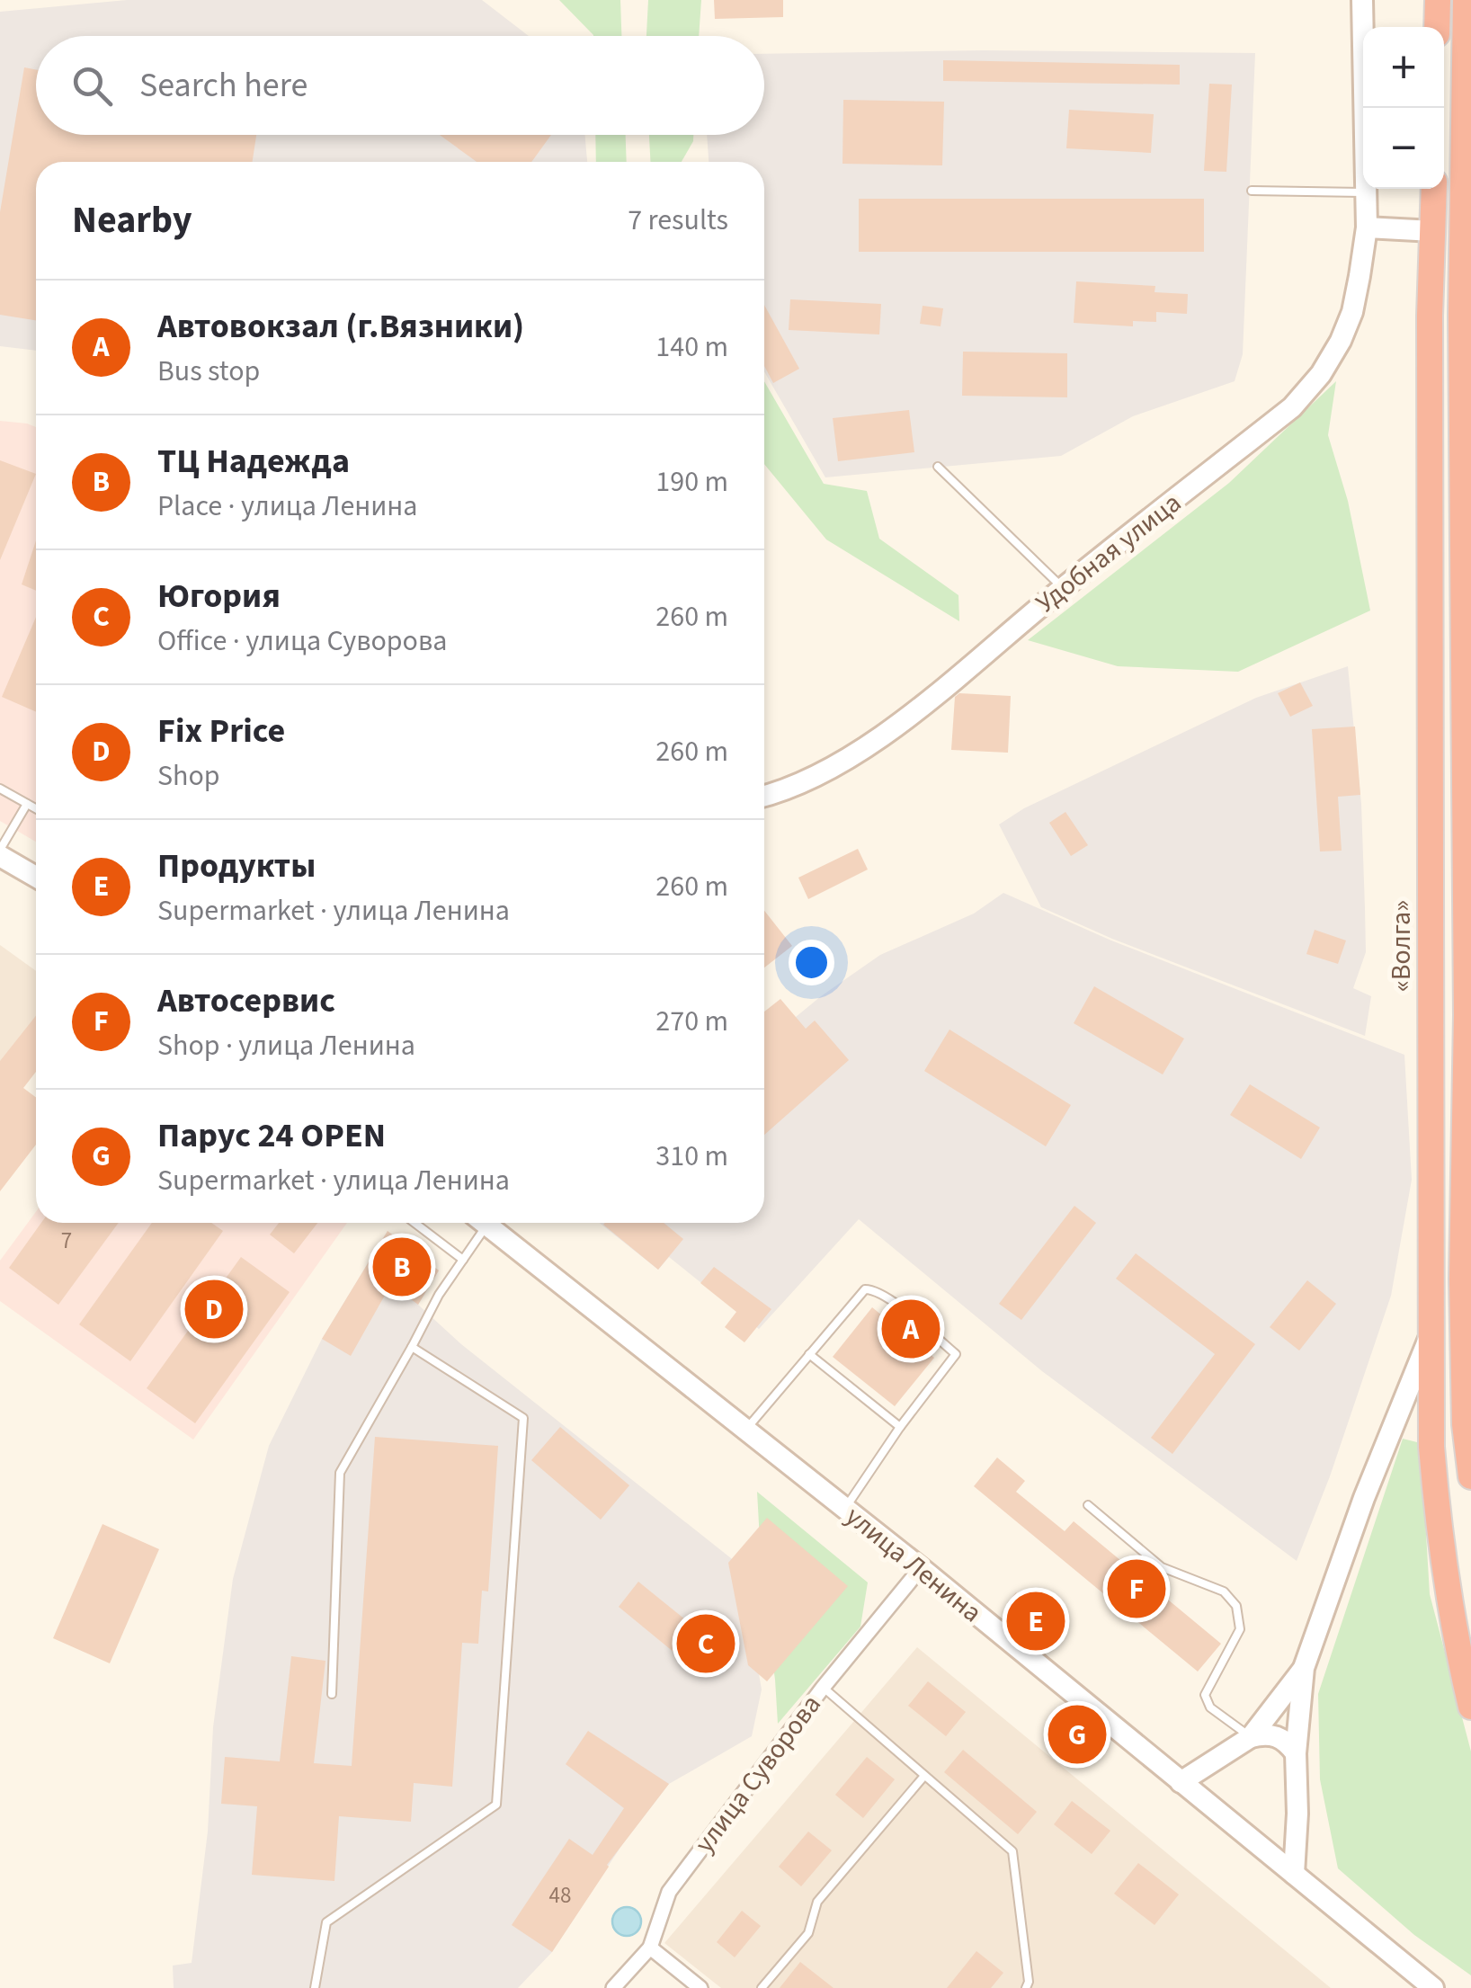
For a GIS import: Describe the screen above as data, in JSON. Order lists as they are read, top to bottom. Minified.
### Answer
{"streets":{"highway":["«Волга»"],"main road":["Удобная улица","улица Ленина"],"street":["улица Суворова"]},"crossings":[["улица Ленина","улица Суворова"]],"house_numbers":["7","48"],"page":{"map_buttons":["+","−"],"search":"Search here","heading":["Nearby","7 results"],"list":[{"mark":"A","name":"Автовокзал (г.Вязники)","note":"Bus stop","value":"140 m"},{"mark":"B","name":"ТЦ Надежда","note":"Place · улица Ленина","value":"190 m"},{"mark":"C","name":"Югория","note":"Office · улица Суворова","value":"260 m"},{"mark":"D","name":"Fix Price","note":"Shop","value":"260 m"},{"mark":"E","name":"Продукты","note":"Supermarket · улица Ленина","value":"260 m"},{"mark":"F","name":"Автосервис","note":"Shop · улица Ленина","value":"270 m"},{"mark":"G","name":"Парус 24 OPEN","note":"Supermarket · улица Ленина","value":"310 m"}],"pins":["B","D","A","F","E","C","G"]}}
